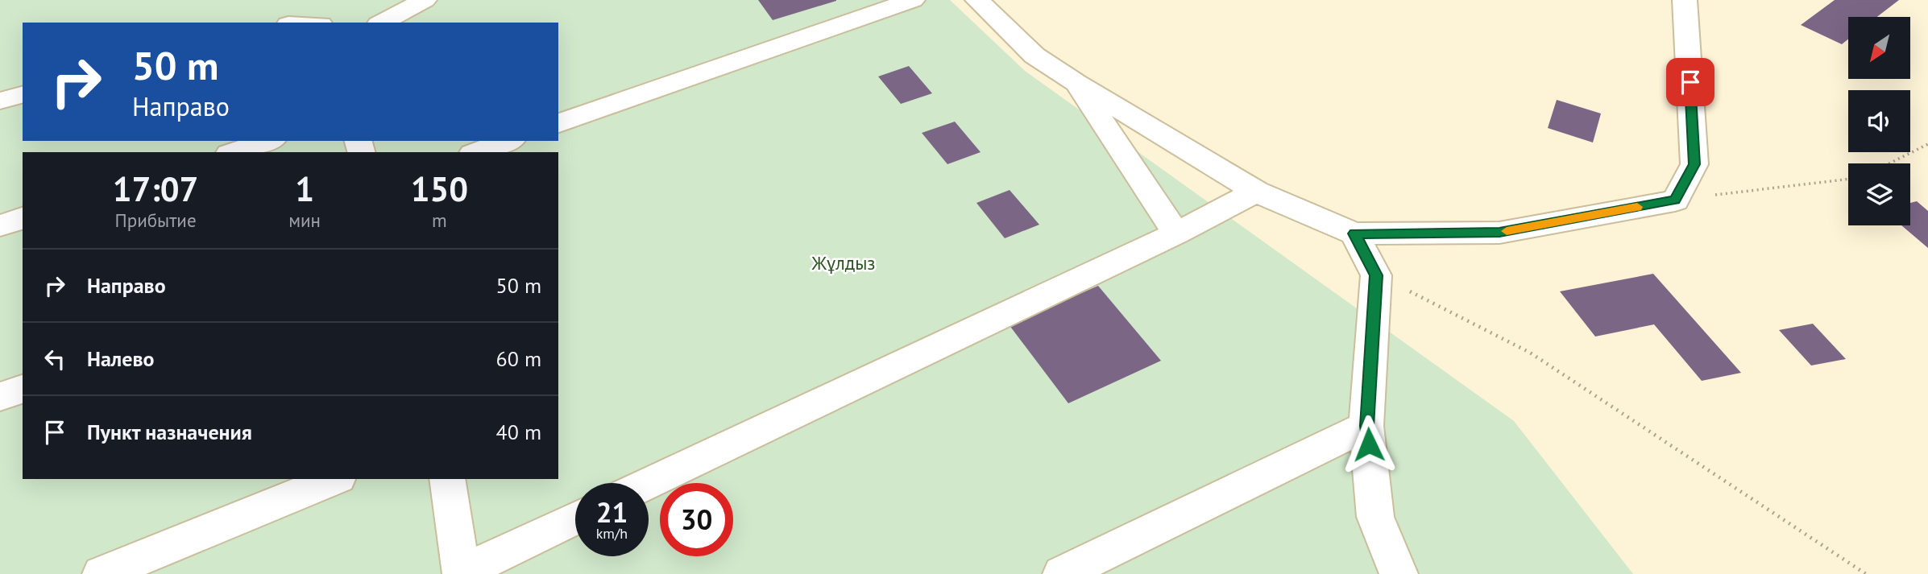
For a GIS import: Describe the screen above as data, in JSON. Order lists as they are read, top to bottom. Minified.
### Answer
{"parks":["Жұлдыз"],"north":"bottom left","page":{"turn":["50 m","Направо"],"eta":["17:07","Прибытие","1","мин","150","m"],"list":[{"name":"Направо","value":"50 m"},{"name":"Налево","value":"60 m"},{"name":"Пункт назначения","value":"40 m"}],"speed":"21 km/h","limit":"30"}}
